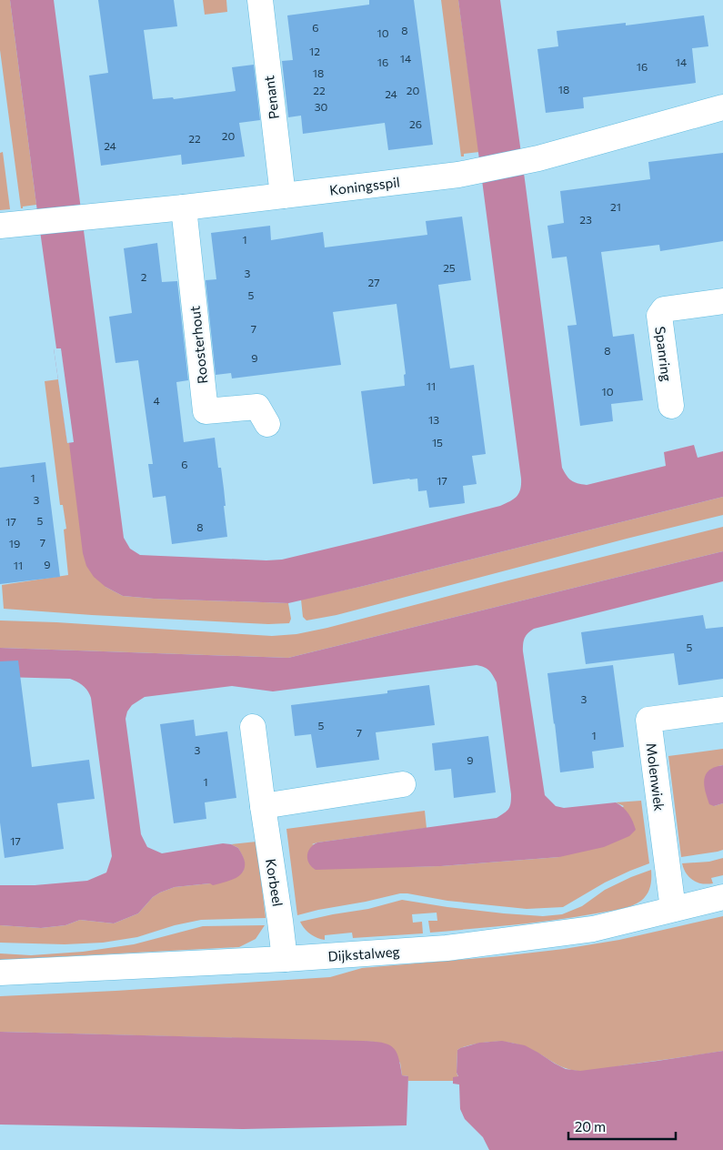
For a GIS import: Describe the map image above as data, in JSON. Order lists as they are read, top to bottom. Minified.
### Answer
{"streets":{"street":["Penant","Koningsspil","Roosterhout","Spanring","Molenwiek","Korbeel","Dijkstalweg"]},"crossings":[["Penant","Koningsspil"],["Koningsspil","Roosterhout"],["Molenwiek","Dijkstalweg"],["Korbeel","Dijkstalweg"]],"house_numbers":["6","8","10","12","14","16","14","16","18","18","22","20","24","30","26","20","22","24","21","23","1","25","3","2","27","5","7","8","9","11","10","4","13","15","6","1","17","3","5","17","8","7","19","9","11","5","3","5","7","1","3","9","1","17"],"scale_bar":"20 m"}
